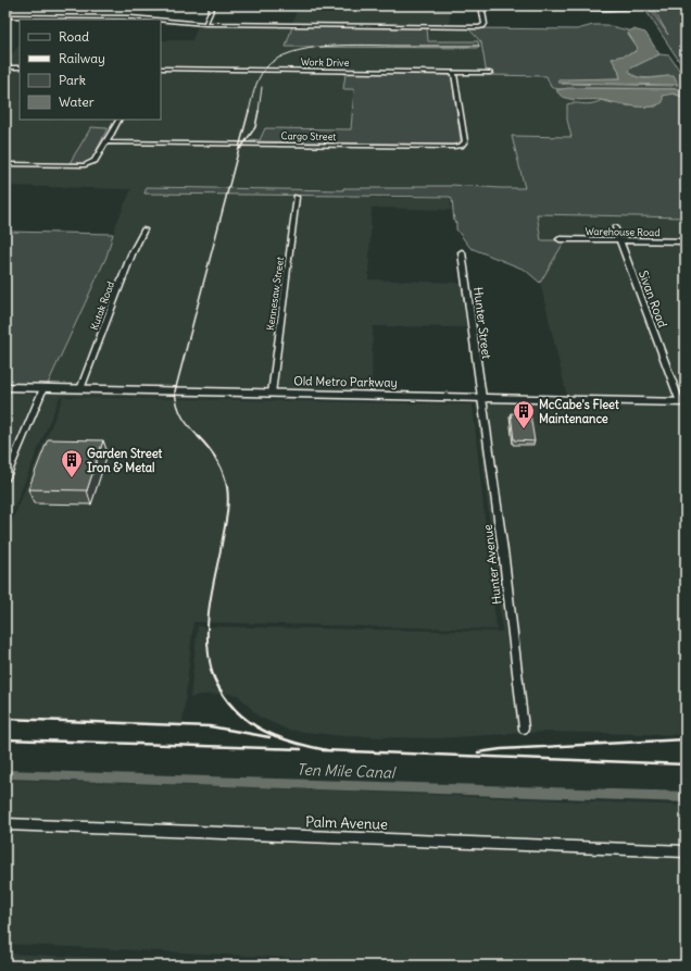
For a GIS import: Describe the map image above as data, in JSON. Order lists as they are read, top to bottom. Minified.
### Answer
{"streets":{"street":["Work Drive","Cargo Street","Warehouse Road","Kennesaw Street","Sivan Road","Kutak Road","Hunter Street","Old Metro Parkway","Hunter Avenue","Palm Avenue"]},"crossings":[["Work Drive","Cargo Street"],["Warehouse Road","Sivan Road"],["Kennesaw Street","Old Metro Parkway"],["Sivan Road","Old Metro Parkway"],["Kutak Road","Old Metro Parkway"],["Hunter Street","Old Metro Parkway"],["Hunter Street","Hunter Avenue"],["Old Metro Parkway","Hunter Avenue"]],"water":["Ten Mile Canal"],"places":{"building":["McCabe's Fleet Maintenance","Garden Street Iron & Metal"]},"legend":["Road","Railway","Park","Water"]}
